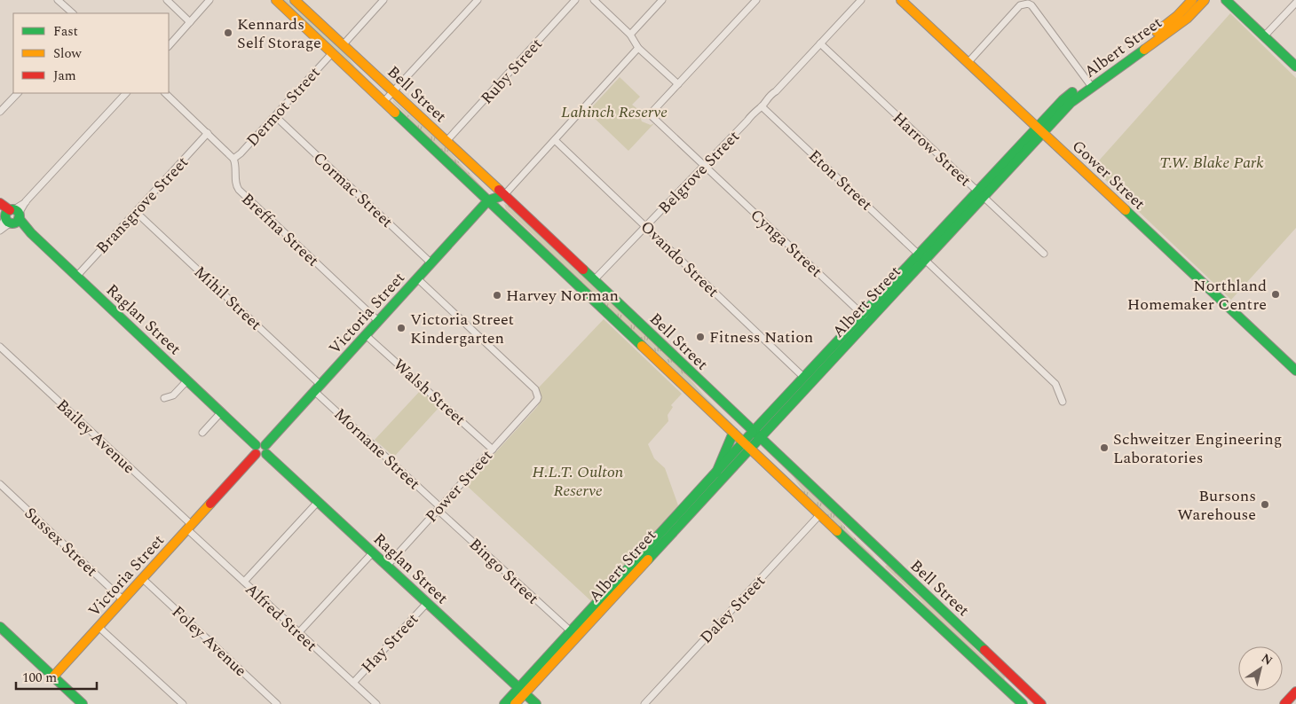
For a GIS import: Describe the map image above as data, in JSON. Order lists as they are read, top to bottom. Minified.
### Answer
{"streets":{"main road":["Albert Street","Bell Street","Gower Street","Victoria Street","Raglan Street"],"street":["Ruby Street","Dermot Street","Harrow Street","Belgrove Street","Eton Street","Cormac Street","Bransgrove Street","Breffna Street","Cynga Street","Ovando Street","Mihil Street","Walsh Street","Bailey Avenue","Mornane Street","Power Street","Sussex Street","Bingo Street","Daley Street","Alfred Street","Foley Avenue","Hay Street"]},"crossings":[["Albert Street","Bell Street"],["Albert Street","Harrow Street"],["Albert Street","Gower Street"],["Albert Street","Eton Street"],["Albert Street","Cynga Street"],["Albert Street","Ovando Street"],["Albert Street","Raglan Street"],["Albert Street","Bingo Street"],["Ruby Street","Bell Street"],["Bell Street","Dermot Street"],["Bell Street","Belgrove Street"],["Bell Street","Victoria Street"],["Bell Street","Daley Street"],["Dermot Street","Cormac Street"],["Dermot Street","Breffna Street"],["Harrow Street","Belgrove Street"],["Belgrove Street","Eton Street"],["Belgrove Street","Cynga Street"],["Belgrove Street","Ovando Street"],["Cormac Street","Victoria Street"],["Bransgrove Street","Mihil Street"],["Bransgrove Street","Raglan Street"],["Breffna Street","Victoria Street"],["Mihil Street","Victoria Street"],["Mihil Street","Mornane Street"],["Victoria Street","Raglan Street"],["Victoria Street","Walsh Street"],["Victoria Street","Bailey Avenue"],["Victoria Street","Mornane Street"],["Victoria Street","Power Street"],["Victoria Street","Sussex Street"],["Victoria Street","Alfred Street"],["Victoria Street","Foley Avenue"],["Raglan Street","Power Street"],["Raglan Street","Hay Street"],["Walsh Street","Power Street"],["Bailey Avenue","Alfred Street"],["Mornane Street","Power Street"],["Mornane Street","Bingo Street"],["Power Street","Bingo Street"],["Alfred Street","Hay Street"]],"parks":["Lahinch Reserve","T.W. Blake Park","H.L.T. Oulton Reserve"],"places":["Kennards Self Storage","Northland Homemaker Centre","Harvey Norman","Victoria Street Kindergarten","Fitness Nation","Schweitzer Engineering Laboratories","Bursons Warehouse"],"legend":["Fast","Slow","Jam"],"scale_bar":"100 m","north":"top right"}
